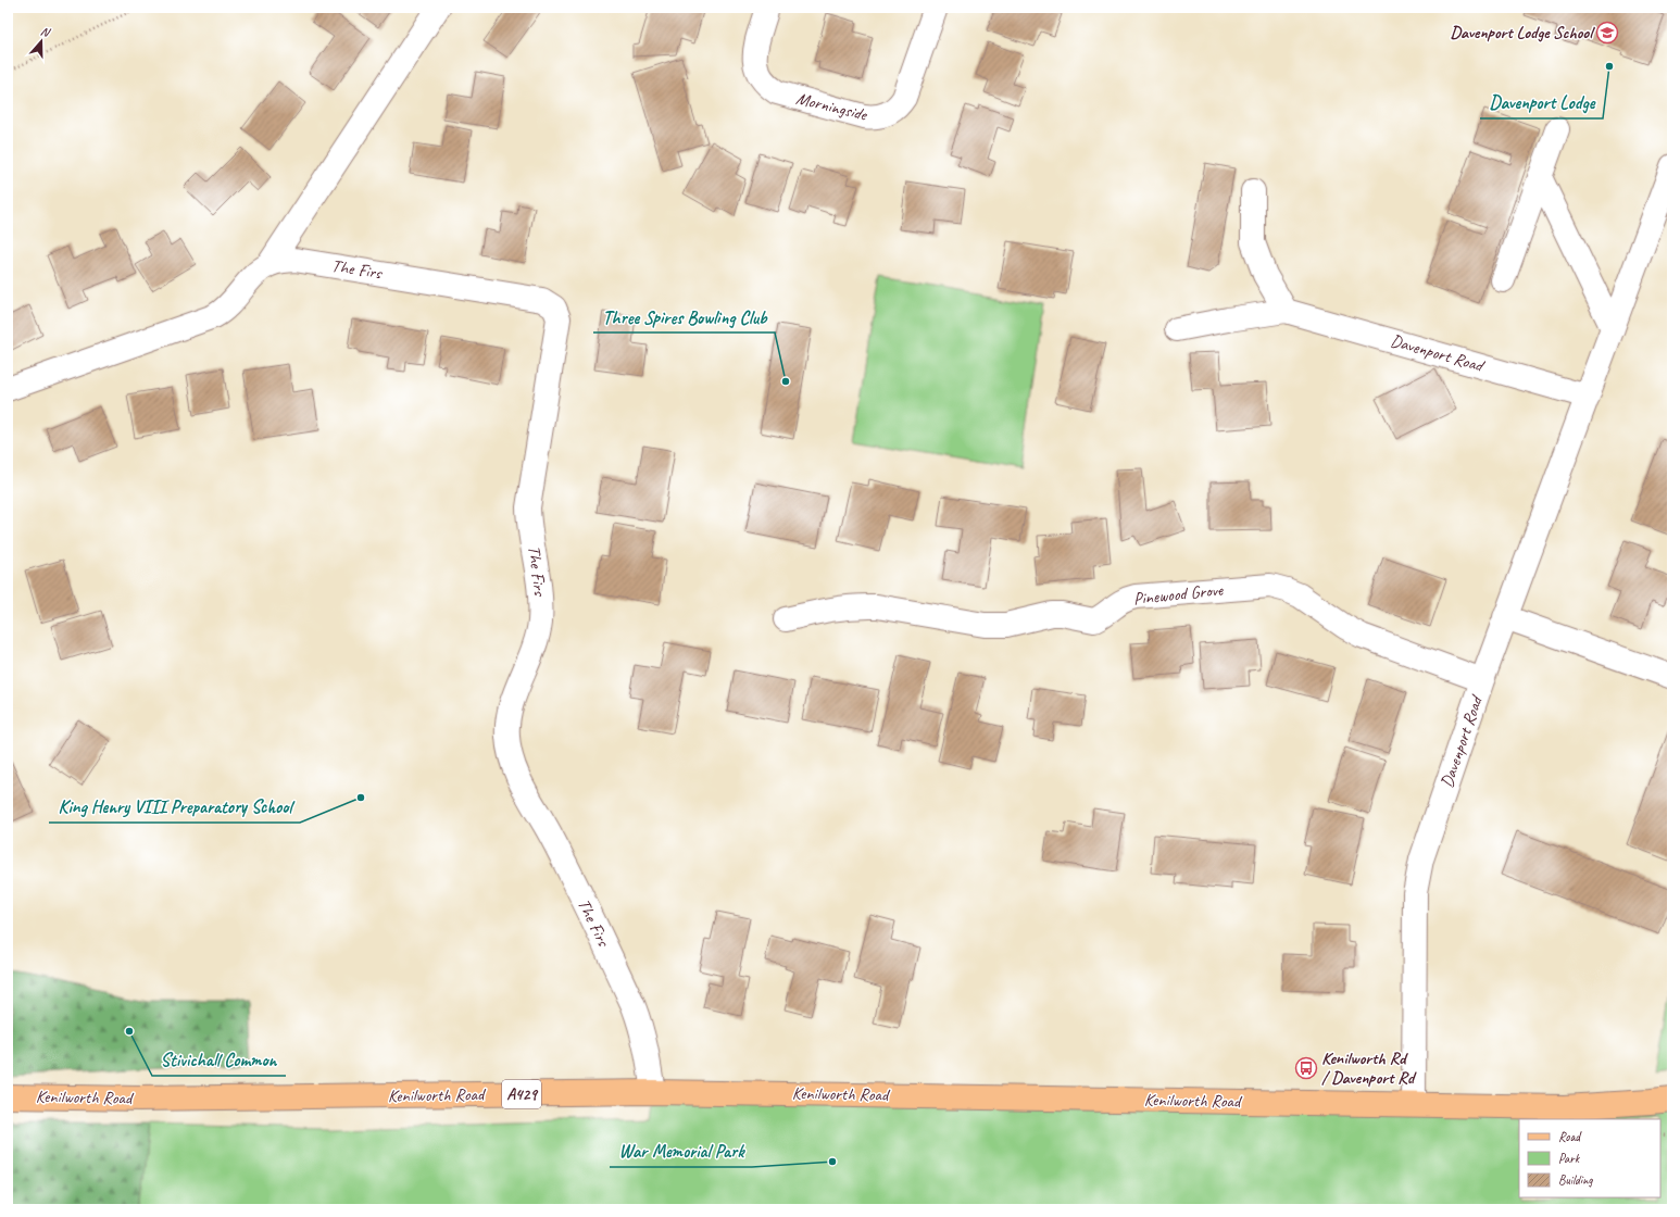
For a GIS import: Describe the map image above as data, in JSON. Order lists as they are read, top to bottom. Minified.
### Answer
{"streets":{"main road":["A429","Kenilworth Road"],"street":["Morningside","The Firs","Davenport Road","Pinewood Grove"]},"crossings":[["The Firs","Kenilworth Road"],["Davenport Road","Pinewood Grove"],["Davenport Road","Kenilworth Road"]],"places":{"school or university":["Davenport Lodge School"],"other":["Davenport Lodge","Three Spires Bowling Club","King Henry VIII Preparatory School","Stivichall Common","War Memorial Park"],"bus stop":["Kenilworth Rd / Davenport Rd"]},"legend":["Road","Park","Building"],"north":"top"}
